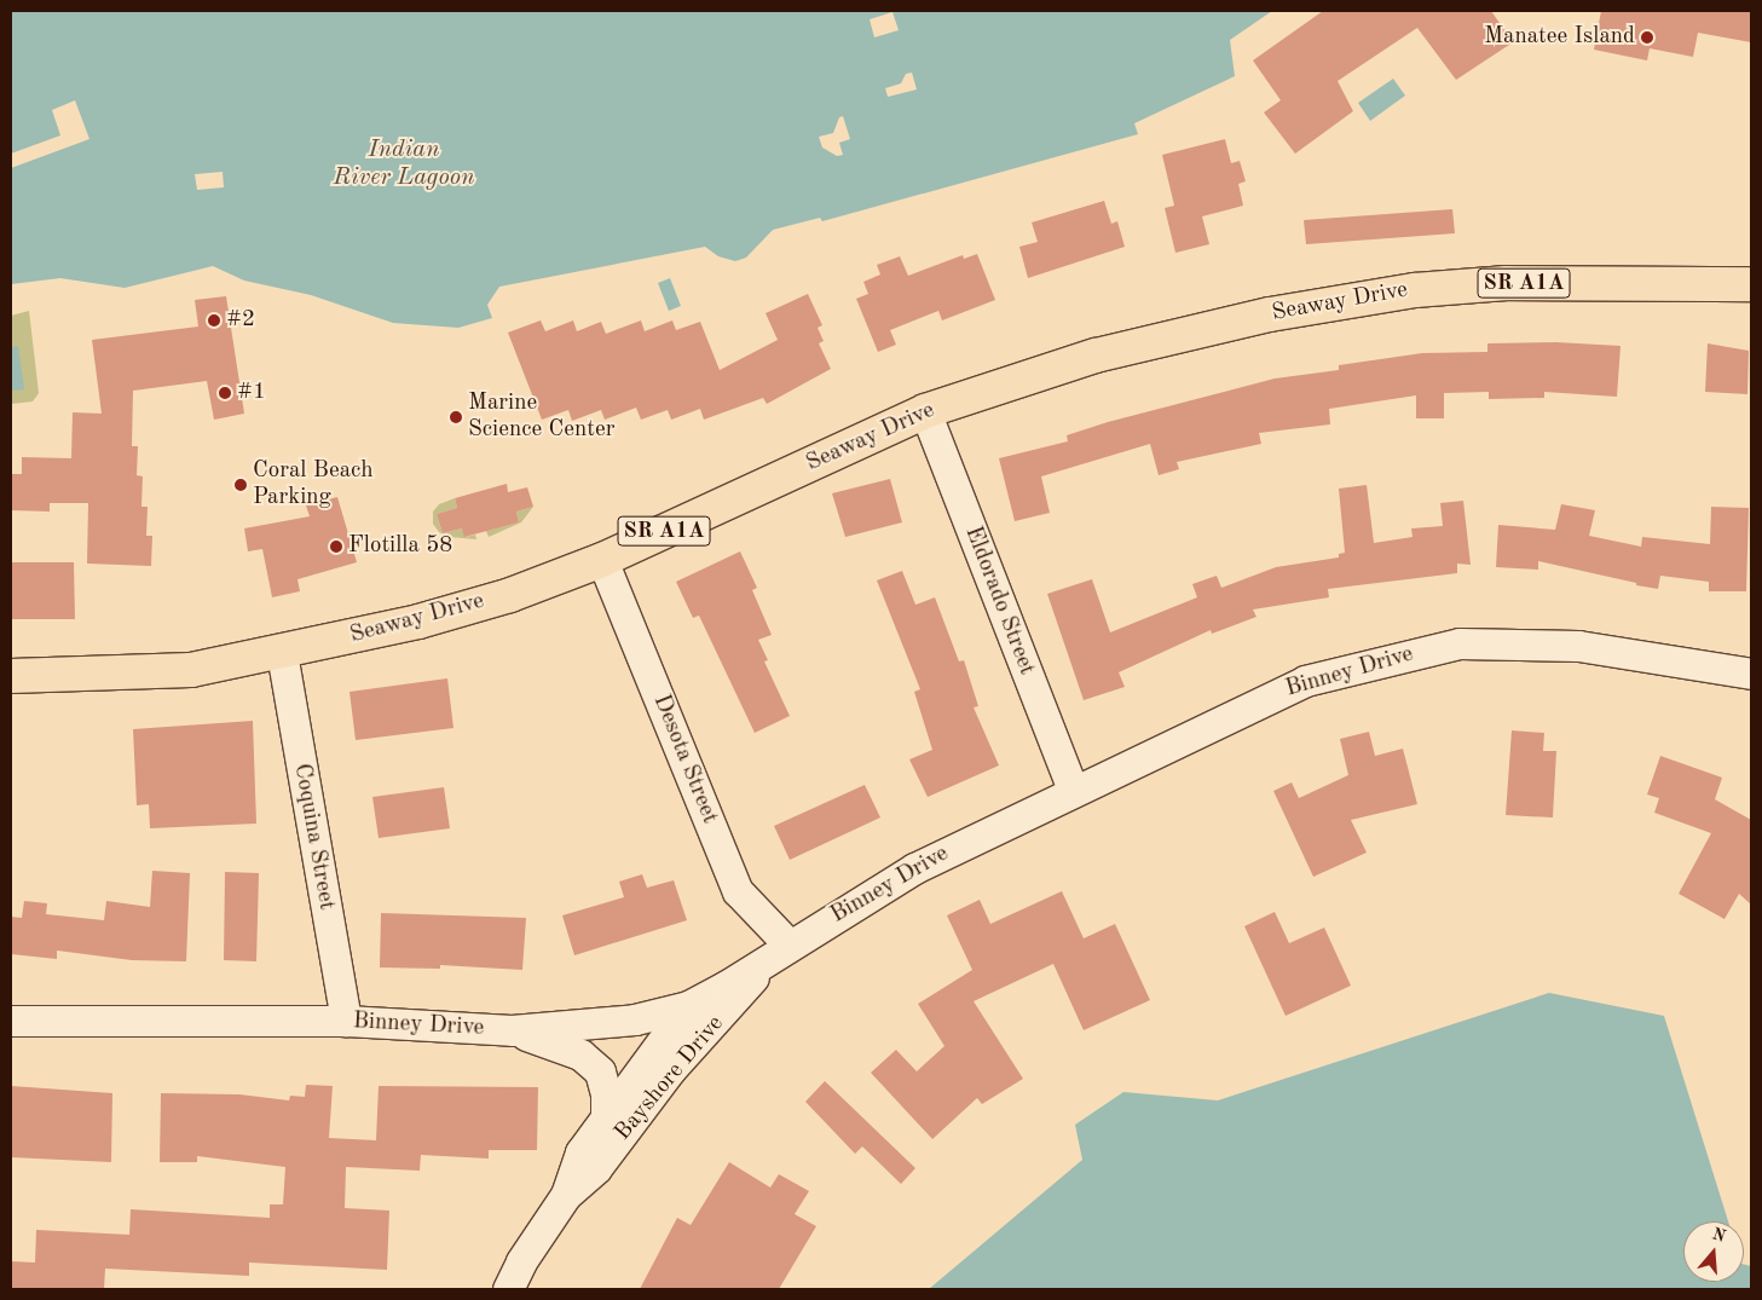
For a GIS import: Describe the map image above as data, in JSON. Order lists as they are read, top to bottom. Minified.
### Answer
{"streets":{"main road":["SR A1A","Seaway Drive"],"street":["Eldorado Street","Binney Drive","Desota Street","Coquina Street","Bayshore Drive"]},"crossings":[["Seaway Drive","Eldorado Street"],["Seaway Drive","Desota Street"],["Seaway Drive","Coquina Street"],["Eldorado Street","Binney Drive"],["Binney Drive","Desota Street"],["Binney Drive","Coquina Street"],["Binney Drive","Bayshore Drive"],["Desota Street","Bayshore Drive"]],"water":["Indian River Lagoon"],"places":["Manatee Island","#2","#1","Marine Science Center","Coral Beach Parking","Flotilla 58"],"north":"top"}
